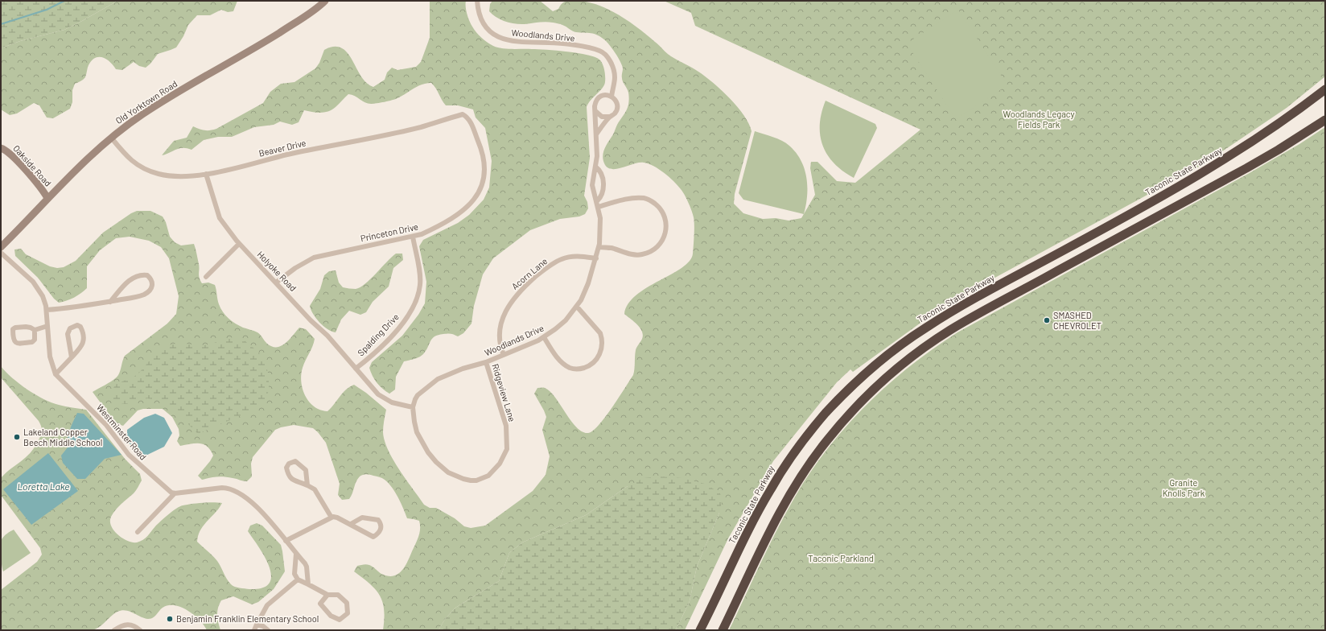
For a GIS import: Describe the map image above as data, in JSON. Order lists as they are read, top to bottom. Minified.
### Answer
{"streets":{"highway":["Taconic State Parkway"],"main road":["Old Yorktown Road","Oakside Road"],"street":["Woodlands Drive","Beaver Drive","Princeton Drive","Holyoke Road","Acorn Lane","Spalding Drive","Ridgeview Lane","Westminster Road"]},"crossings":[["Woodlands Drive","Holyoke Road"],["Woodlands Drive","Acorn Lane"],["Woodlands Drive","Ridgeview Lane"],["Old Yorktown Road","Beaver Drive"],["Old Yorktown Road","Oakside Road"],["Beaver Drive","Princeton Drive"],["Beaver Drive","Holyoke Road"],["Princeton Drive","Holyoke Road"],["Princeton Drive","Spalding Drive"],["Holyoke Road","Spalding Drive"],["Holyoke Road","Ridgeview Lane"]],"water":["Loretta Lake"],"parks":["Woodlands Legacy Fields Park","Granite Knolls Park","Taconic Parkland"],"places":["SMASHED CHEVROLET","Lakeland Copper Beech Middle School","Benjamin Franklin Elementary School"]}
